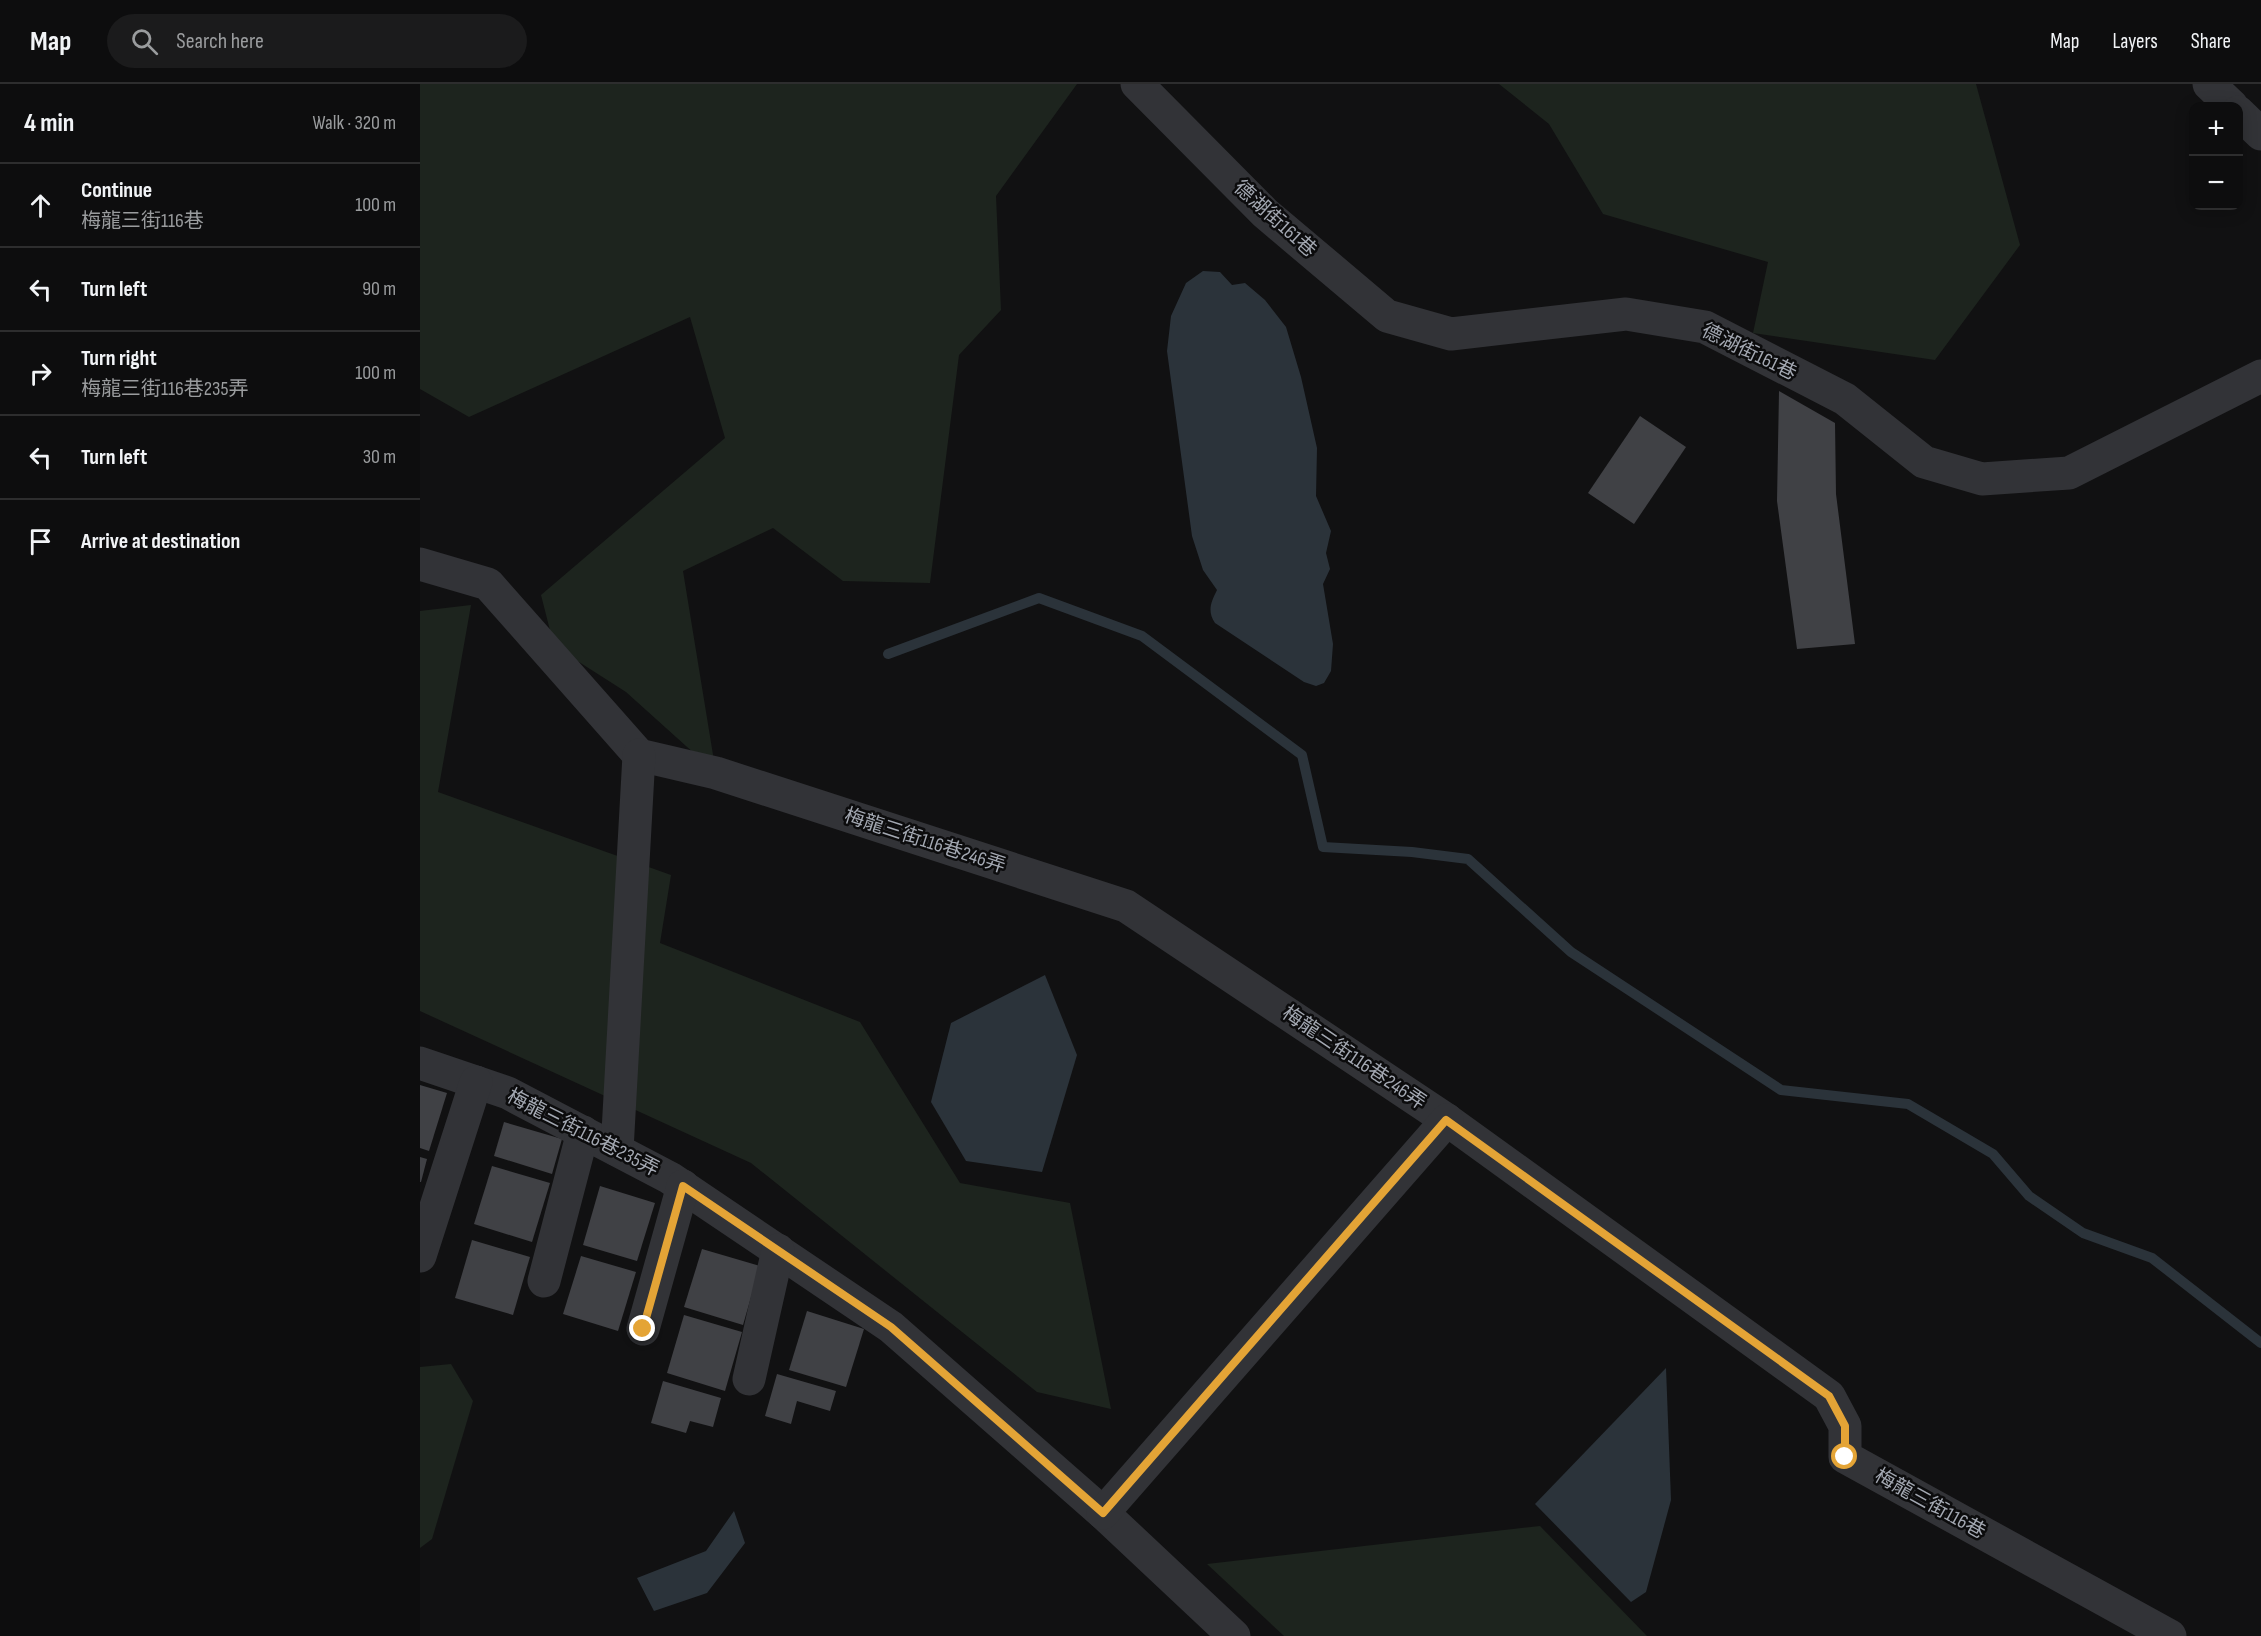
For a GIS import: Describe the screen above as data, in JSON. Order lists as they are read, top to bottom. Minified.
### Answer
{"streets":{"street":["德湖街161巷","梅龍三街116巷246弄","梅龍三街116巷235弄","梅龍三街116巷"]},"crossings":[["梅龍三街116巷246弄","梅龍三街116巷"]],"page":{"header":"Map","search":"Search here","nav":["Map","Layers","Share"],"heading":["4 min","Walk · 320 m"],"map_buttons":["+","−"],"list":[["Continue","梅龍三街116巷","100 m"],["Turn left","90 m"],["Turn right","梅龍三街116巷235弄","100 m"],["Turn left","30 m"],"Arrive at destination"]}}
